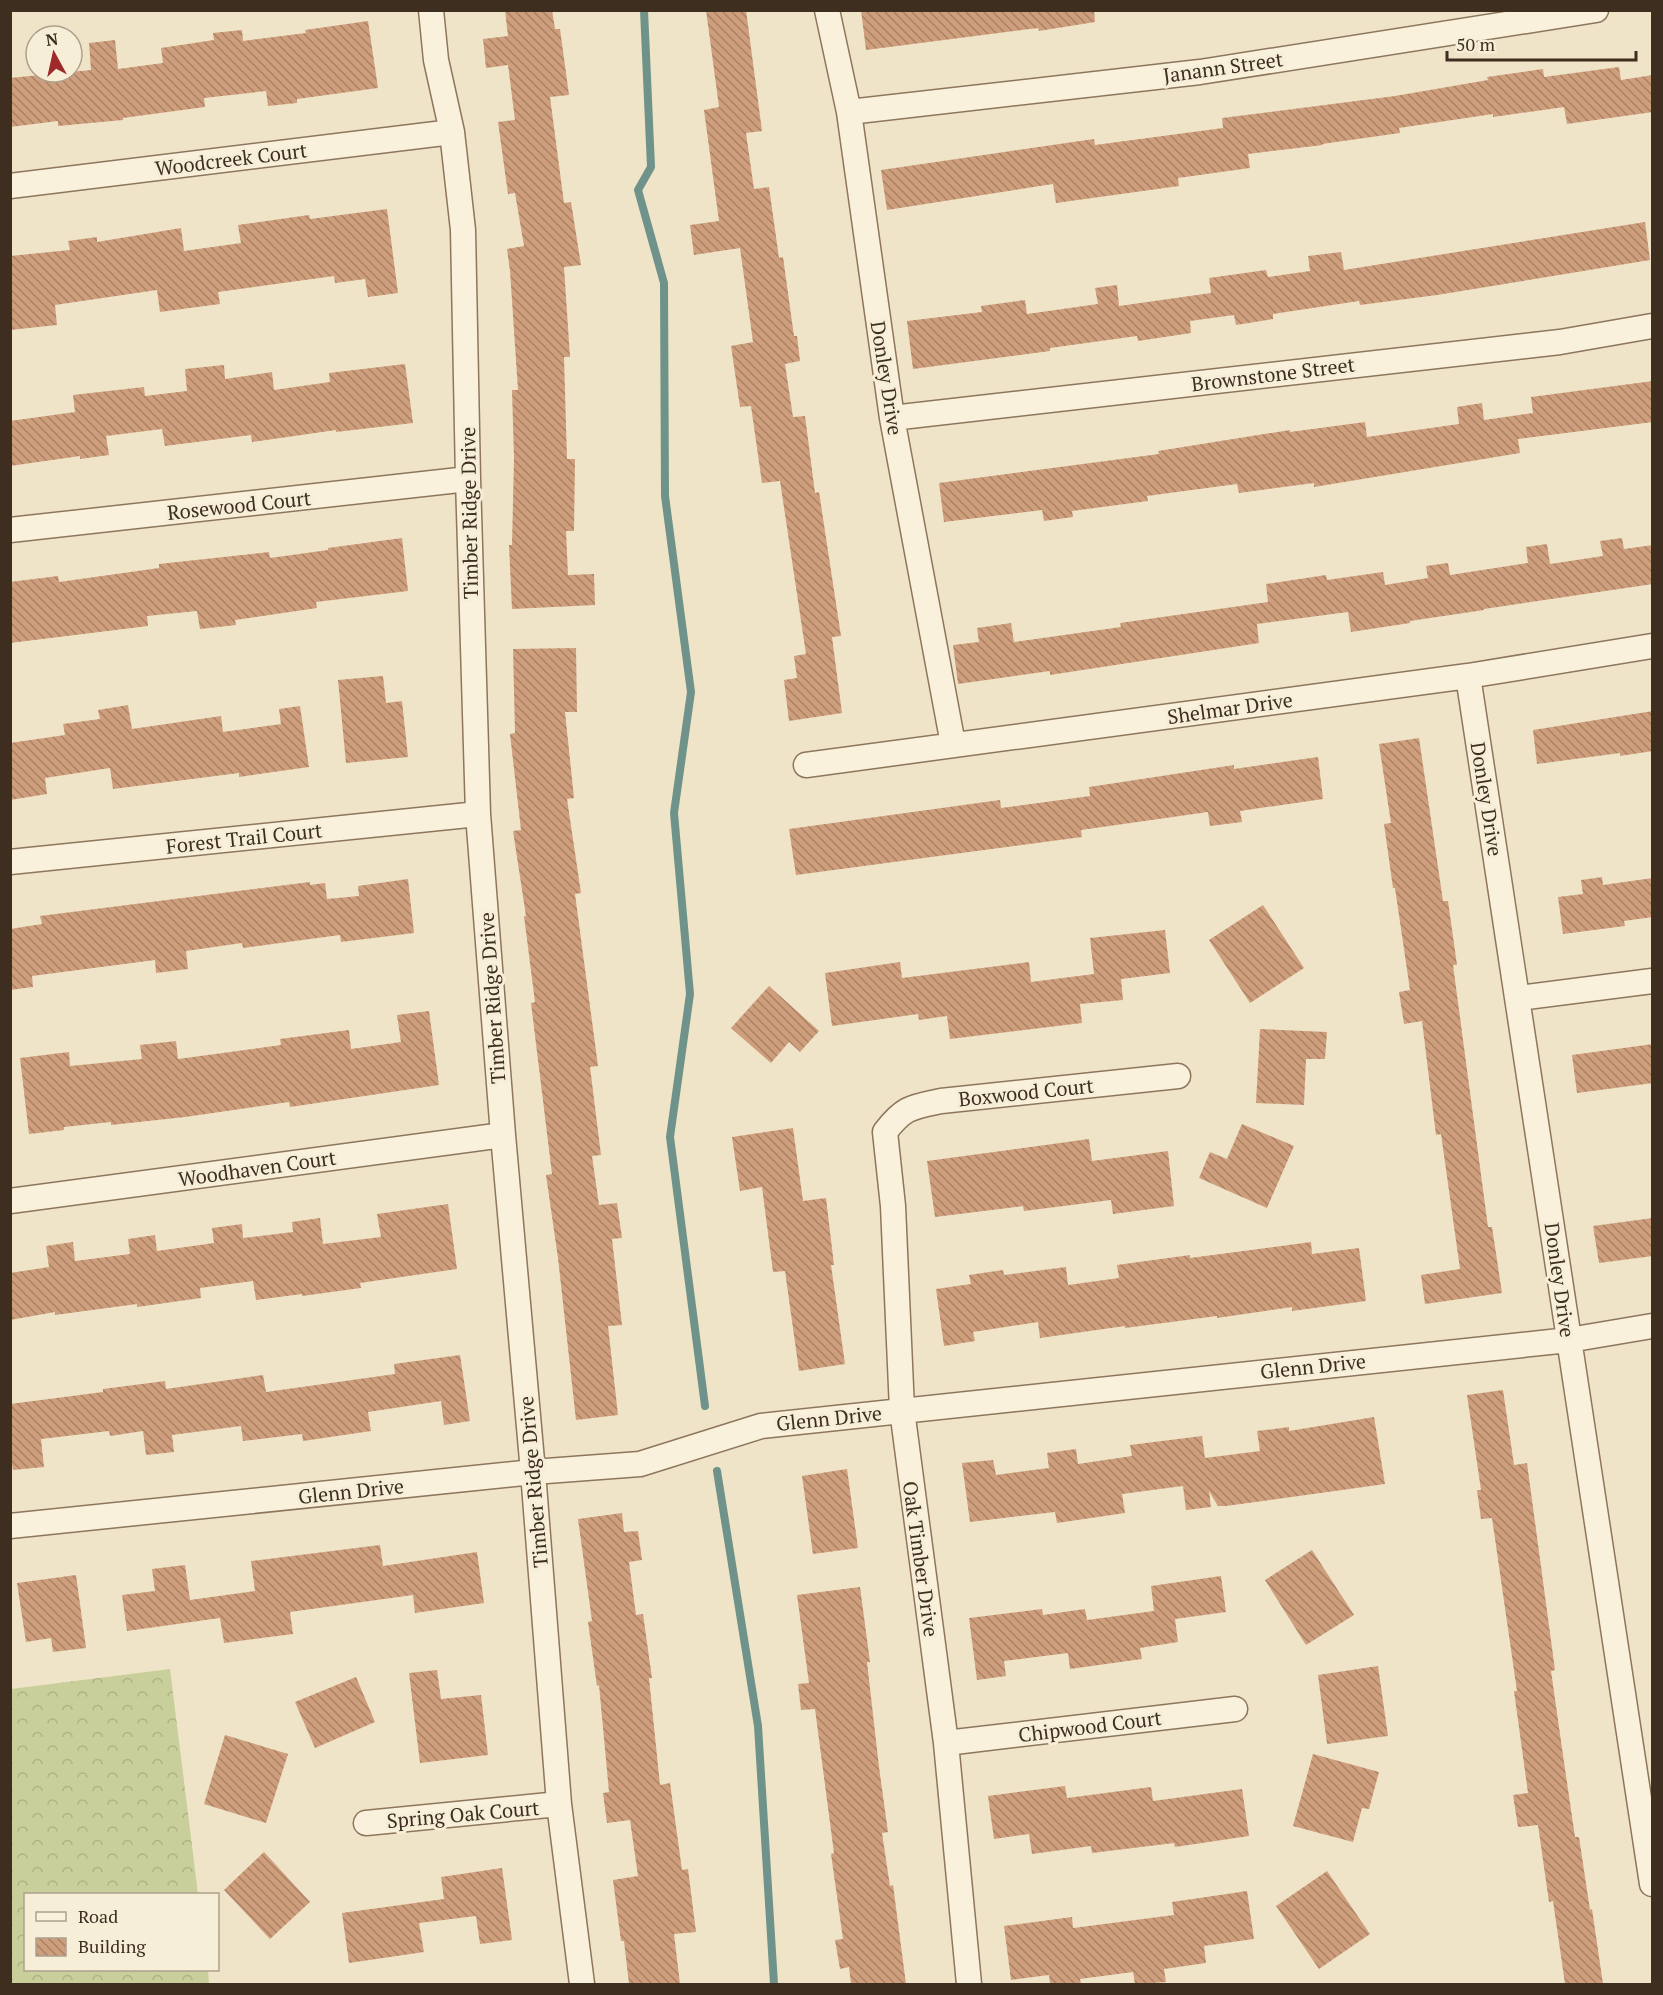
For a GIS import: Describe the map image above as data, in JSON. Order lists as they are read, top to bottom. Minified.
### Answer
{"streets":{"street":["Janann Street","Woodcreek Court","Brownstone Street","Donley Drive","Rosewood Court","Timber Ridge Drive","Shelmar Drive","Forest Trail Court","Boxwood Court","Woodhaven Court","Glenn Drive","Oak Timber Drive","Chipwood Court","Spring Oak Court"]},"crossings":[["Janann Street","Donley Drive"],["Woodcreek Court","Timber Ridge Drive"],["Brownstone Street","Donley Drive"],["Donley Drive","Shelmar Drive"],["Donley Drive","Glenn Drive"],["Rosewood Court","Timber Ridge Drive"],["Timber Ridge Drive","Forest Trail Court"],["Timber Ridge Drive","Woodhaven Court"],["Timber Ridge Drive","Glenn Drive"],["Timber Ridge Drive","Spring Oak Court"],["Boxwood Court","Oak Timber Drive"],["Glenn Drive","Oak Timber Drive"],["Oak Timber Drive","Chipwood Court"]],"legend":["Road","Building"],"scale_bar":"50 m","north":"top"}
